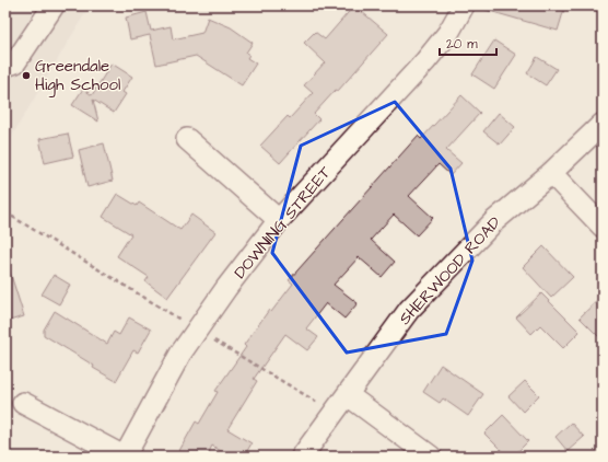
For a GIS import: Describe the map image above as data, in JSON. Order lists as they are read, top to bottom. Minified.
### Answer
{"streets":{"street":["DOWNING STREET","SHERWOOD ROAD"]},"places":["Greendale High School"],"scale_bar":"20 m"}
